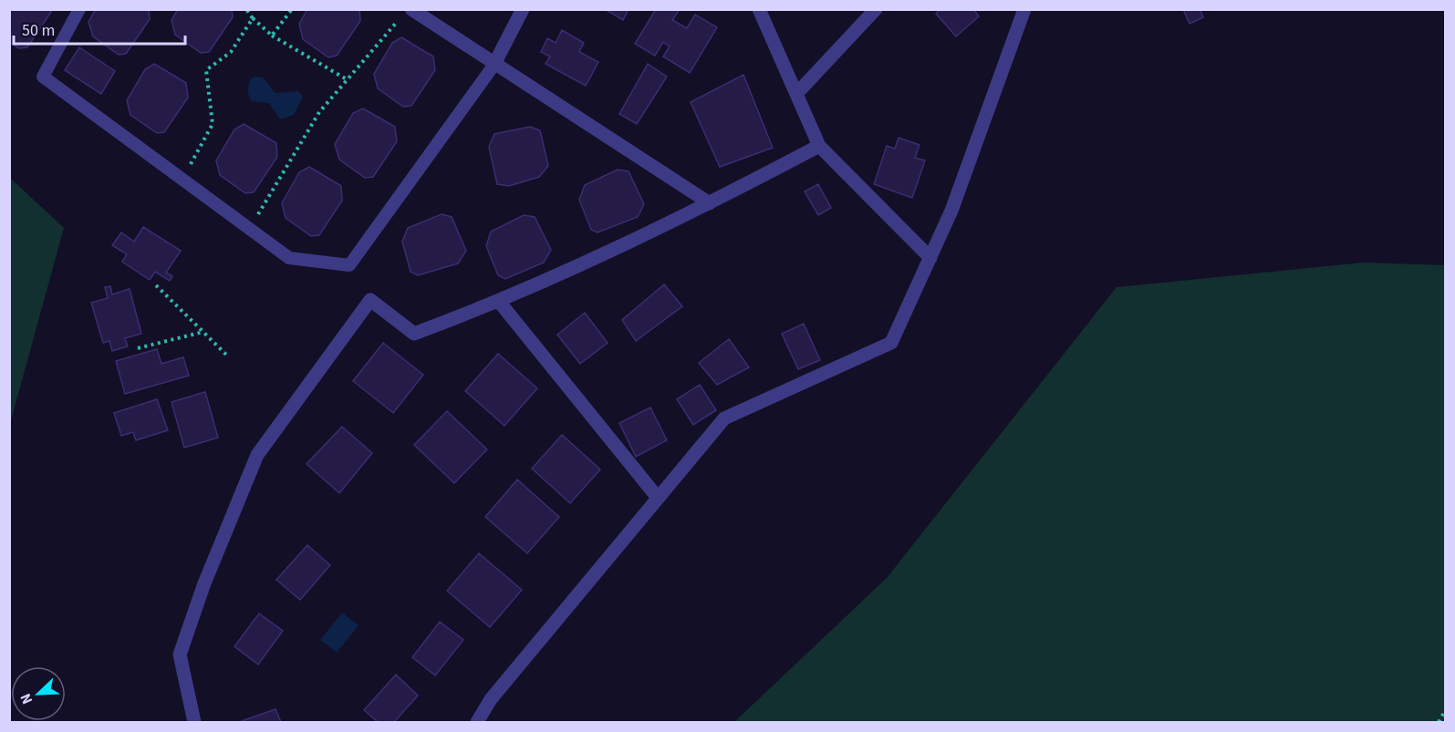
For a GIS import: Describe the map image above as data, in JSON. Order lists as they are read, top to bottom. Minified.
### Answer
{"scale_bar":"50 m","north":"bottom left"}
